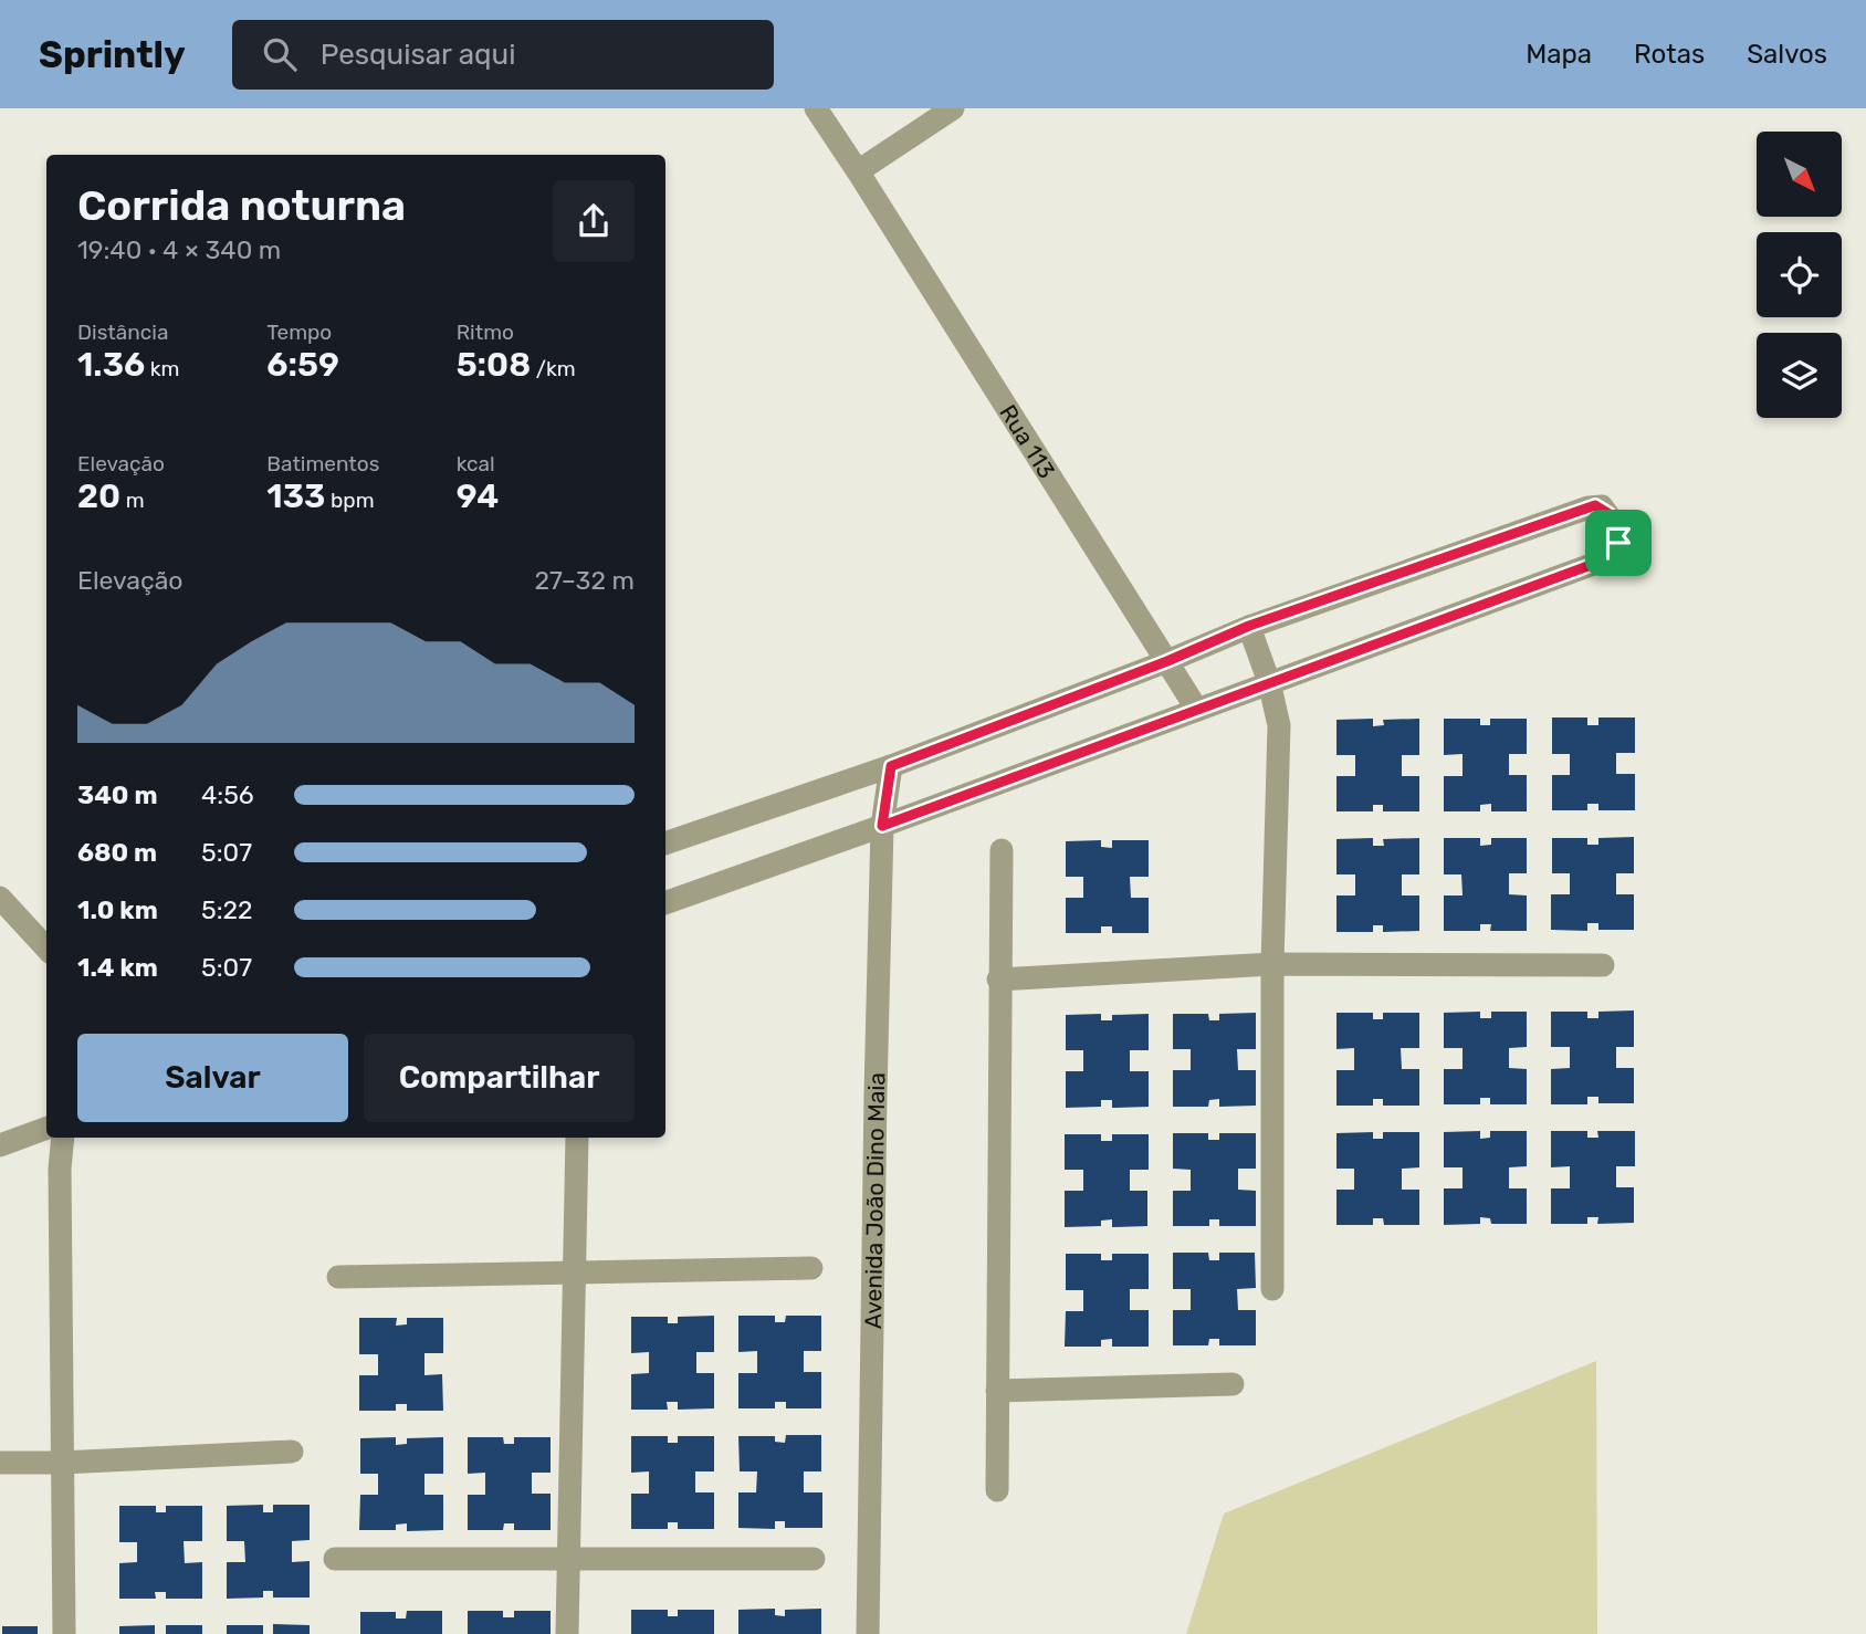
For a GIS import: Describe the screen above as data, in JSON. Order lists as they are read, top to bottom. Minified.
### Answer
{"streets":{"street":["Rua 113","Avenida João Dino Maia"]},"north":"bottom right","page":{"header":"Sprintly","search":"Pesquisar aqui","nav":["Mapa","Rotas","Salvos"],"heading":["Corrida noturna","19:40 · 4 × 340 m"],"stats":[["Distância","1.36 km"],["Tempo","6:59"],["Ritmo","5:08 /km"],["Elevação","20 m"],["Batimentos","133 bpm"],["kcal","94"]],"chart":["Elevação","27–32 m"],"list":[{"name":"340 m","note":"4:56"},{"name":"680 m","note":"5:07"},{"name":"1.0 km","note":"5:22"},{"name":"1.4 km","note":"5:07"}],"buttons":["Salvar","Compartilhar"]}}
